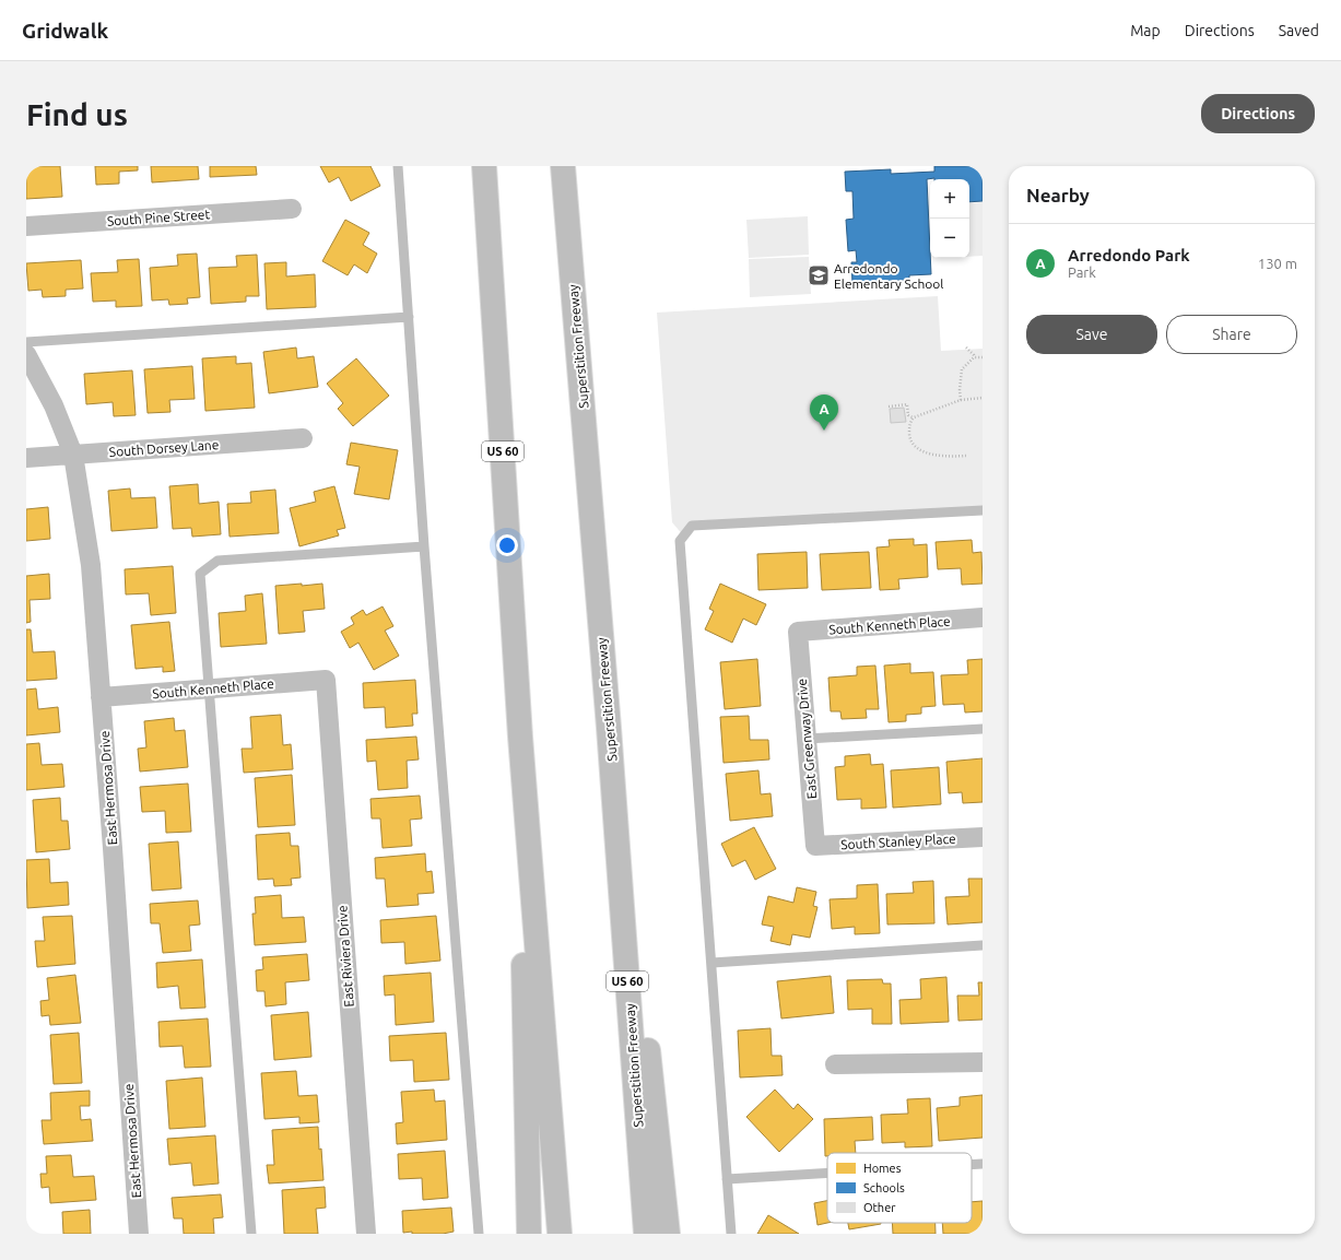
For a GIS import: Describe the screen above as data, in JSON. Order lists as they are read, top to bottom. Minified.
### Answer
{"streets":{"highway":["Superstition Freeway","US 60"],"street":["South Pine Street","South Dorsey Lane","South Kenneth Place","East Greenway Drive","East Hermosa Drive","South Stanley Place","East Riviera Drive"]},"crossings":[["South Dorsey Lane","East Hermosa Drive"],["South Kenneth Place","East Greenway Drive"],["South Kenneth Place","East Hermosa Drive"],["South Kenneth Place","East Riviera Drive"],["East Greenway Drive","South Stanley Place"]],"places":{"school or university":["Arredondo Elementary School"]},"legend":["Homes","Schools","Other"],"page":{"header":"Gridwalk","nav":["Map","Directions","Saved"],"buttons":["Directions",["Save","Share"]],"title":"Find us","heading":"Nearby","map_buttons":["+","−"],"list":[{"mark":"A","name":"Arredondo Park","note":"Park","value":"130 m"}],"pins":"A"}}
